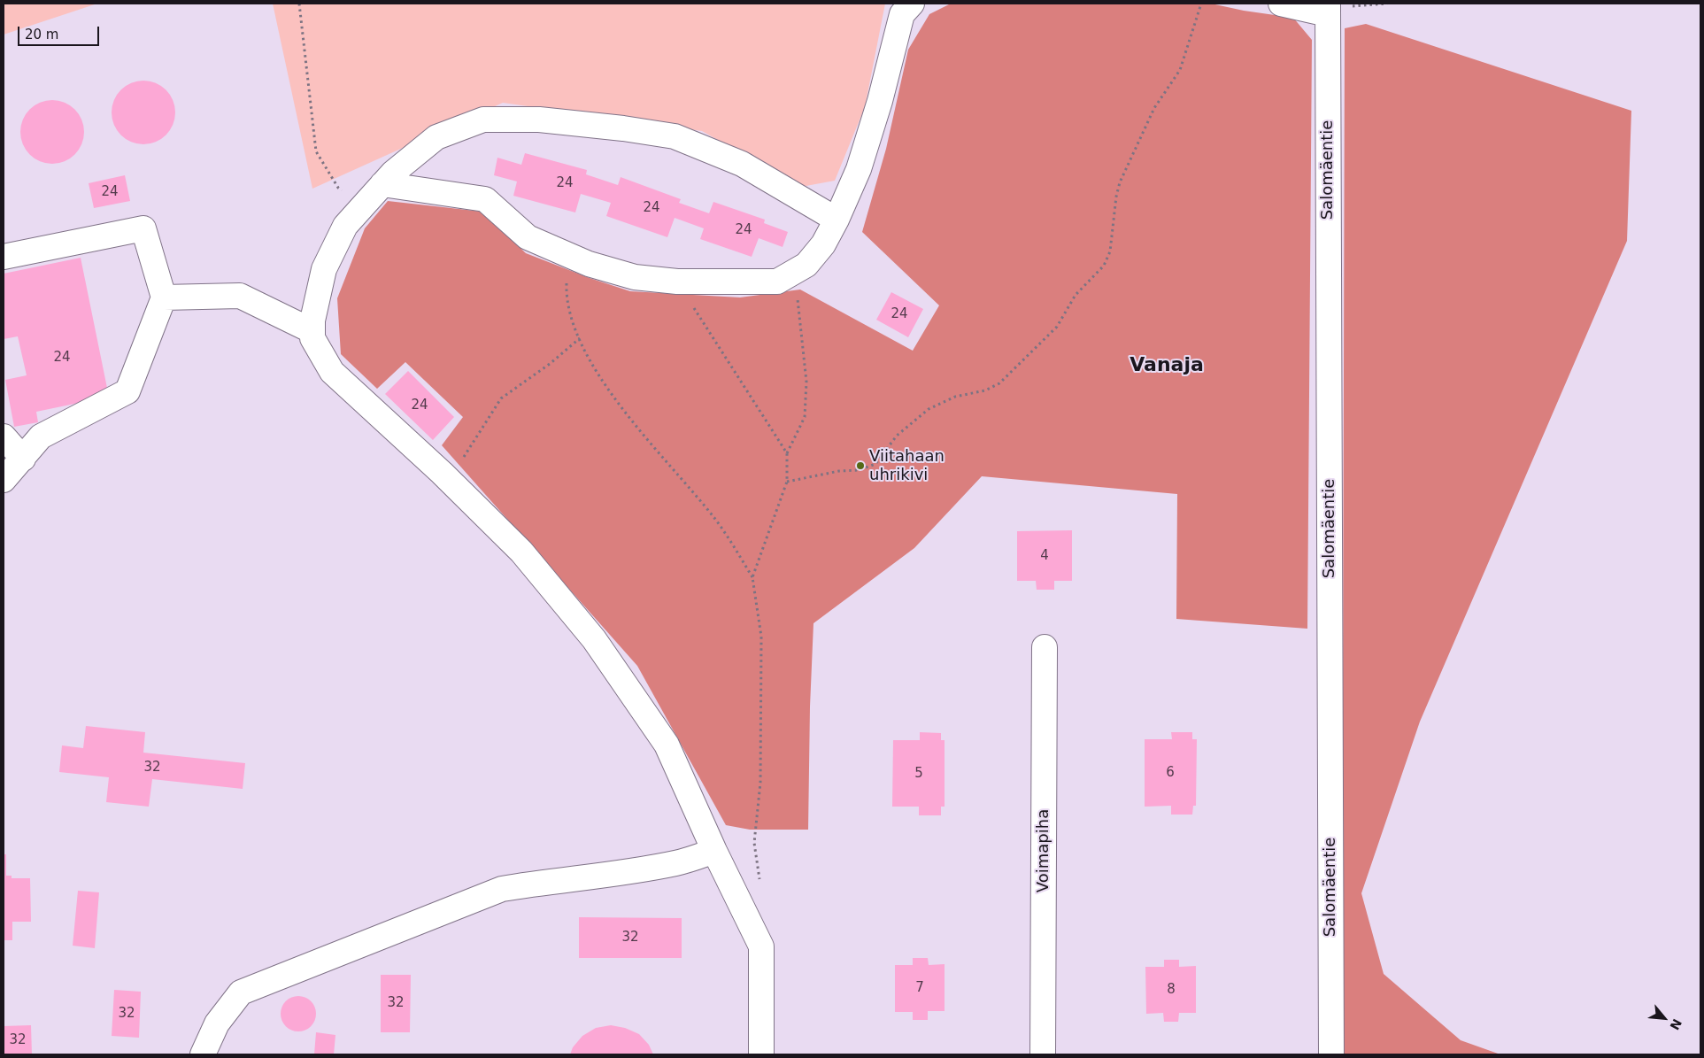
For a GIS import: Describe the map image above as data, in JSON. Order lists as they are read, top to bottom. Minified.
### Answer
{"streets":{"street":["Salomäentie","Voimapiha"]},"districts":["Vanaja"],"places":["Viitahaan uhrikivi"],"house_numbers":["24","24","24","24","24","24","24","4","32","6","5","32","7","8","32","32","32"],"scale_bar":"20 m","north":"bottom right"}
